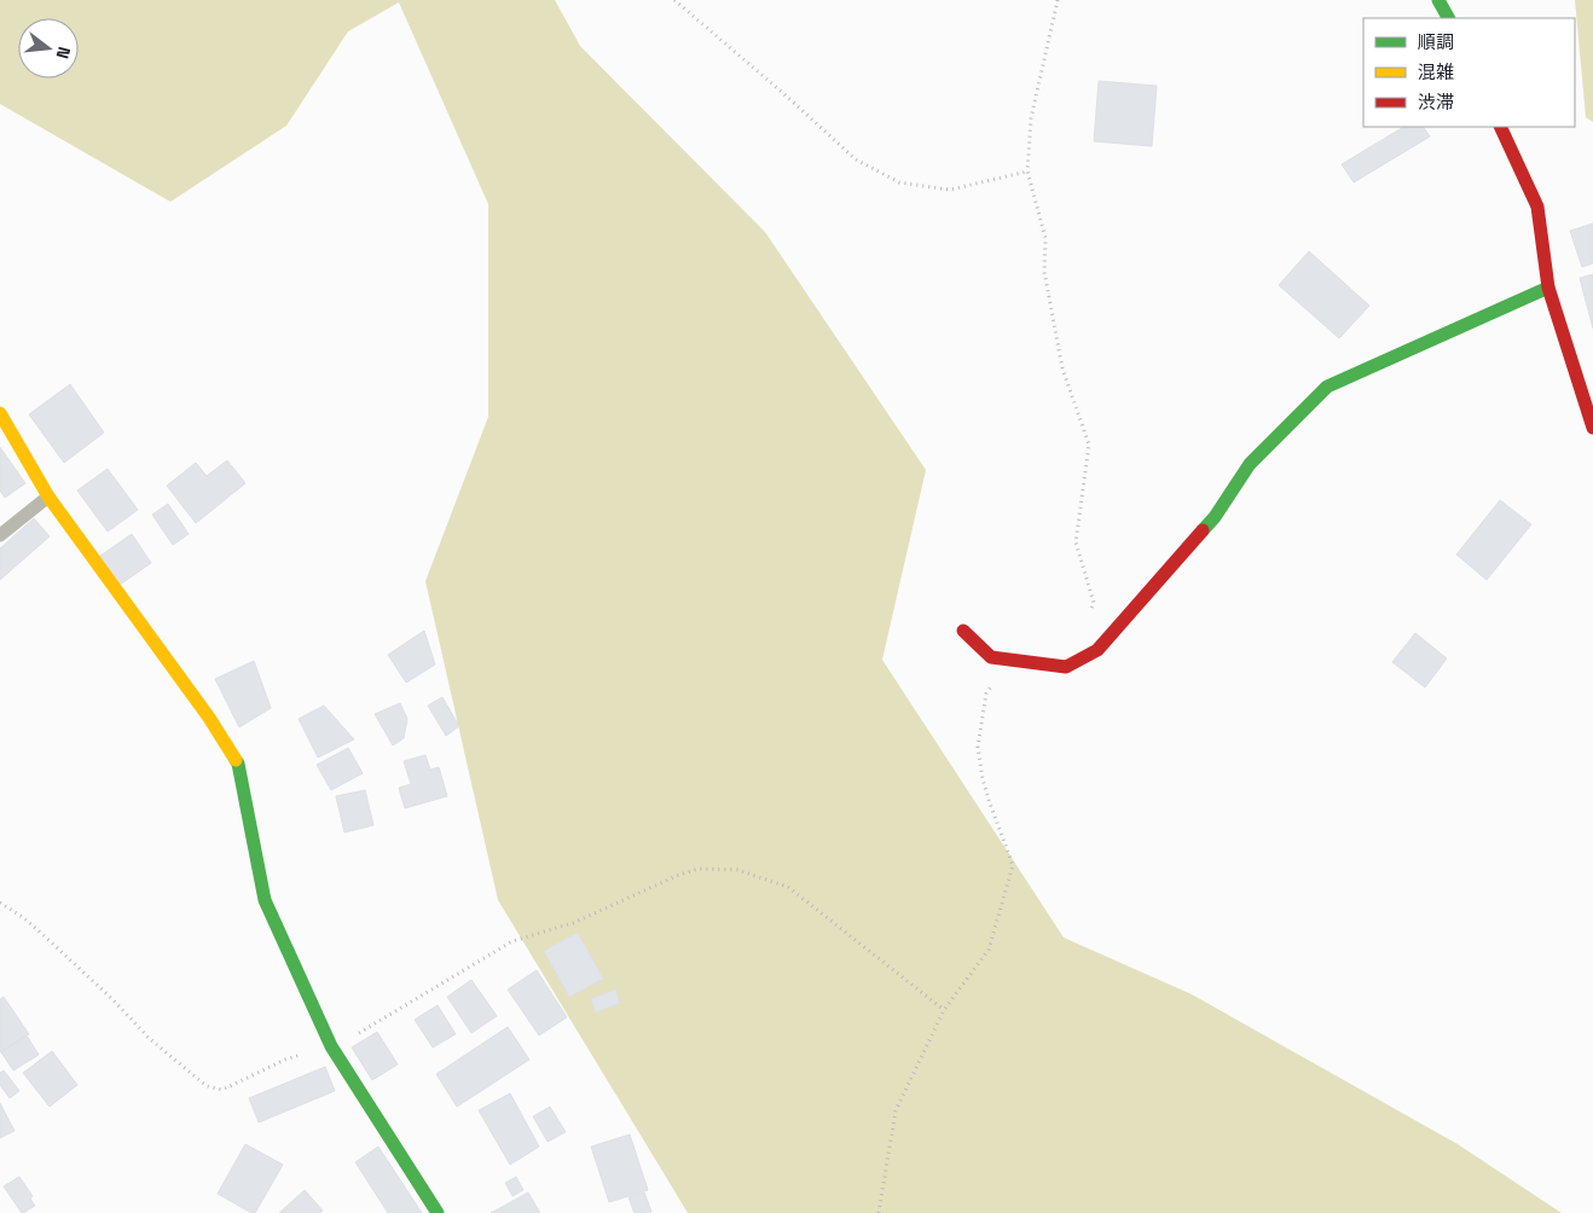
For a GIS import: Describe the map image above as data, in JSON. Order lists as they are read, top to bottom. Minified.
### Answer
{"legend":["順調","混雑","渋滞"],"north":"right"}
